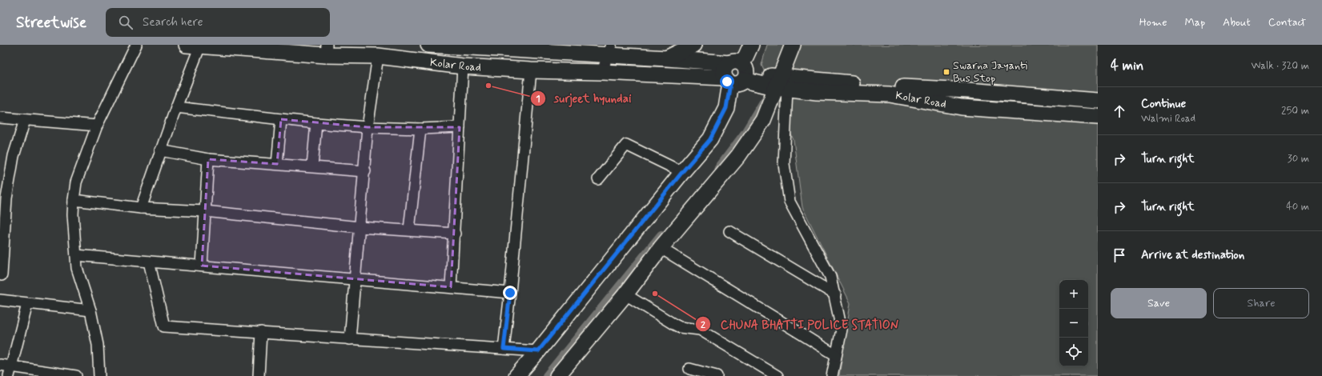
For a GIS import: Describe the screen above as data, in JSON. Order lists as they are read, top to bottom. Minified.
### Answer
{"streets":{"main road":["Kolar Road"]},"places":{"transit":["Swarna Jayanti Bus Stop"],"other":["surjeet hyundai","CHUNA BHATTI POLICE STATION"]},"page":{"header":"Streetwise","search":"Search here","nav":["Home","Map","About","Contact"],"heading":["4 min","Walk · 320 m"],"list":[["Continue","Walmi Road","250 m"],["Turn right","30 m"],["Turn right","40 m"],"Arrive at destination"],"buttons":["Save","Share"],"map_buttons":["+","−"]}}
